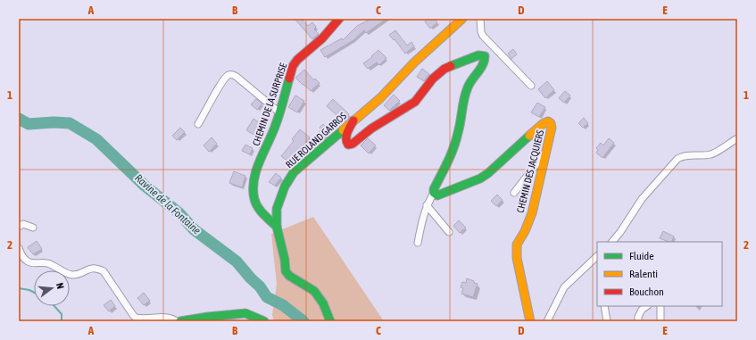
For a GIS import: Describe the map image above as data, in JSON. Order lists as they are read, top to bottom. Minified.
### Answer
{"streets":{"main road":["CHEMIN DE LA SURPRISE","RUE ROLAND GARROS","CHEMIN DES JACQUIERS"]},"crossings":[["CHEMIN DE LA SURPRISE","RUE ROLAND GARROS"]],"water":["Ravine de la Fontaine"],"legend":["Fluide","Ralenti","Bouchon"],"north":"right","grid":{"columns":["A","B","C","D","E"],"rows":["1","2"]}}
